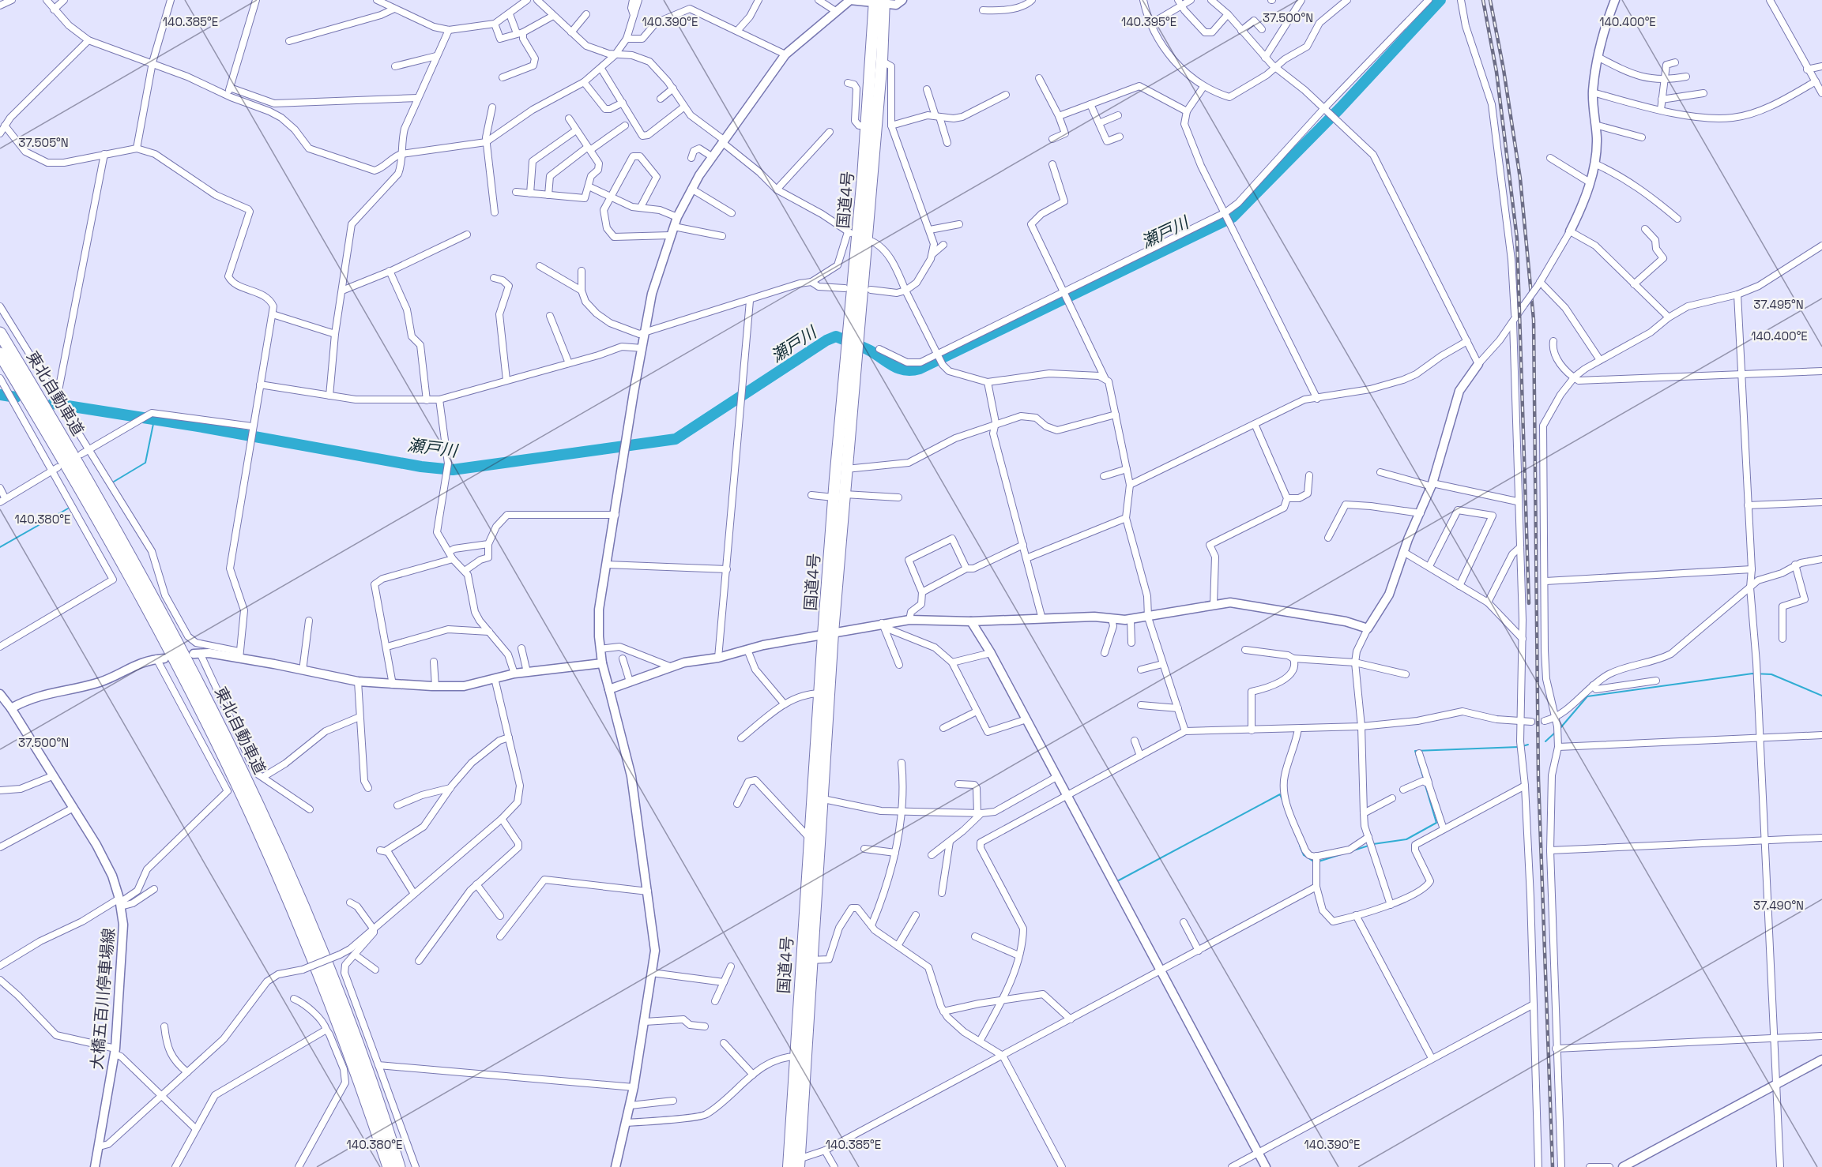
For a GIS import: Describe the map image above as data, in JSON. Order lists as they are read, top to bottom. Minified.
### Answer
{"streets":{"highway":["国道4号","東北自動車道"],"street":["大橋五百川停車場線"]},"water":["瀬戸川"],"coordinates":["37.500°N","140.385°E","140.390°E","140.395°E","140.400°E","37.505°N","37.495°N","140.380°E","37.490°N"]}
